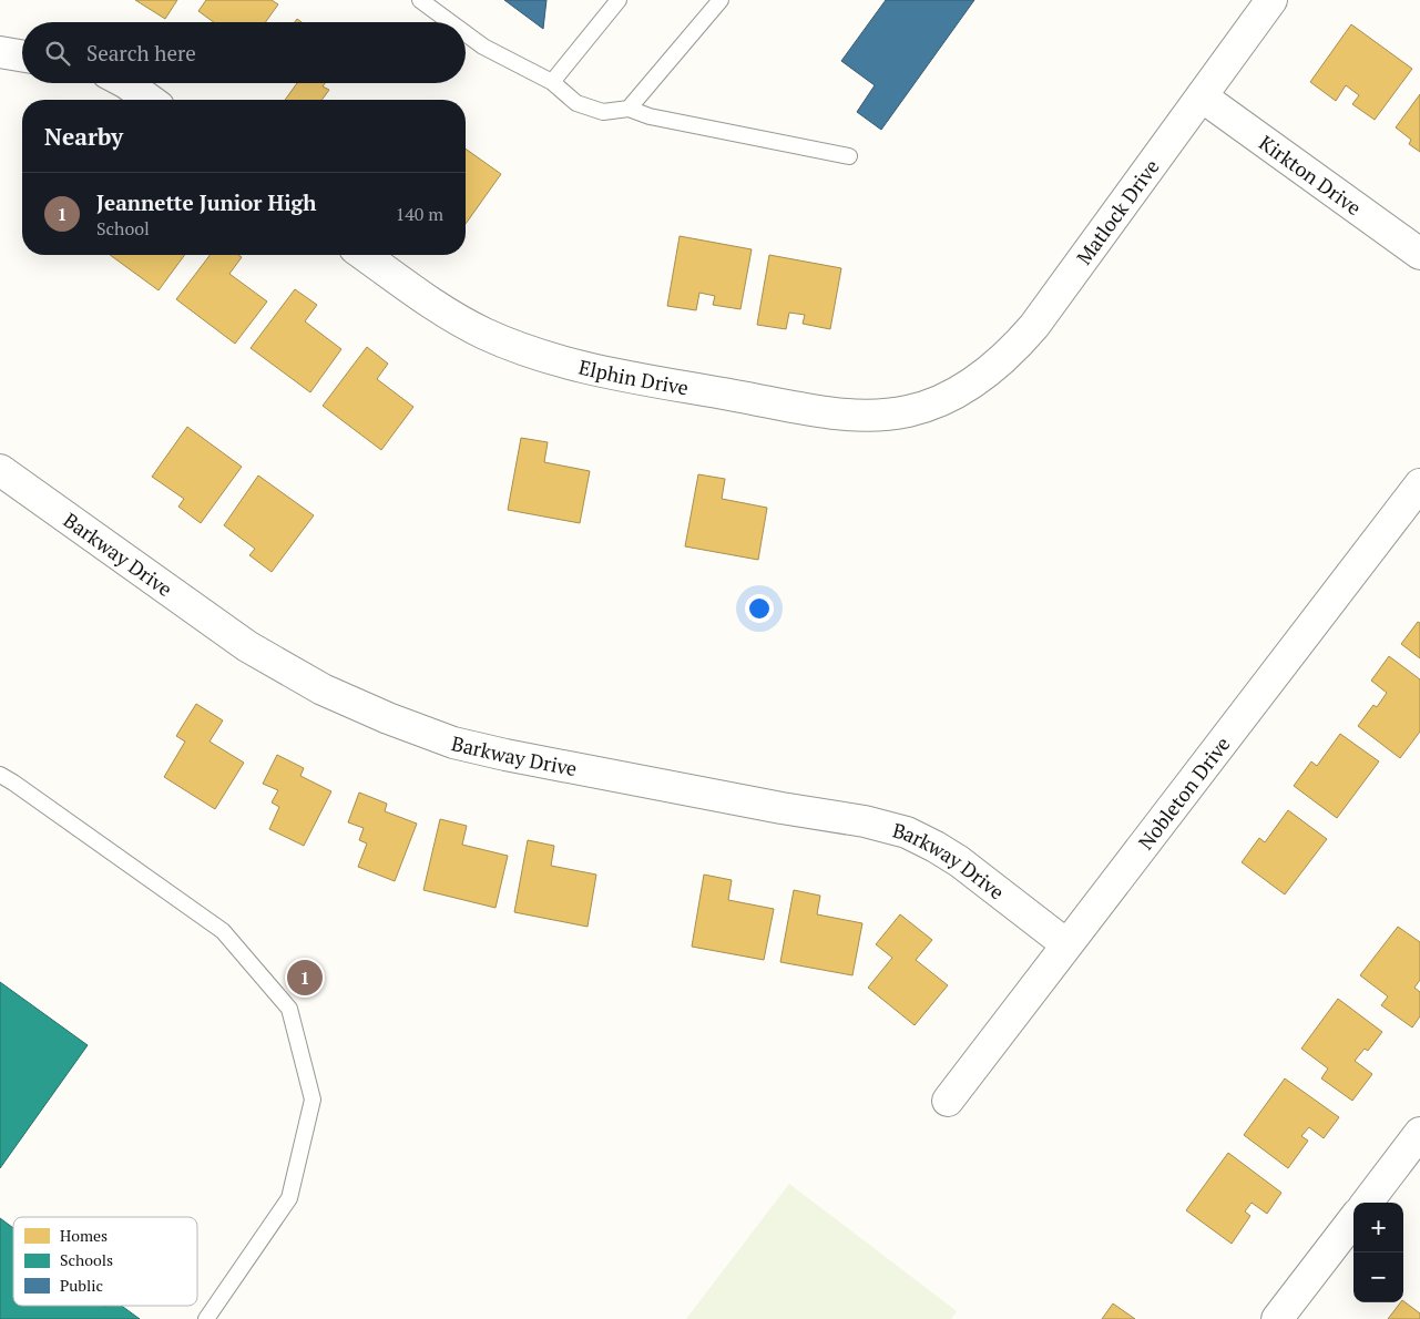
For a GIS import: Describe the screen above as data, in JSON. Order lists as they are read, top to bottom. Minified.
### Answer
{"streets":{"street":["Kirkton Drive","Matlock Drive","Elphin Drive","Barkway Drive","Nobleton Drive"]},"crossings":[["Kirkton Drive","Matlock Drive"],["Matlock Drive","Elphin Drive"],["Barkway Drive","Nobleton Drive"]],"legend":["Homes","Schools","Public"],"page":{"search":"Search here","heading":"Nearby","list":[{"mark":"1","name":"Jeannette Junior High","note":"School","value":"140 m"}],"pins":"1","map_buttons":["+","−"]}}
